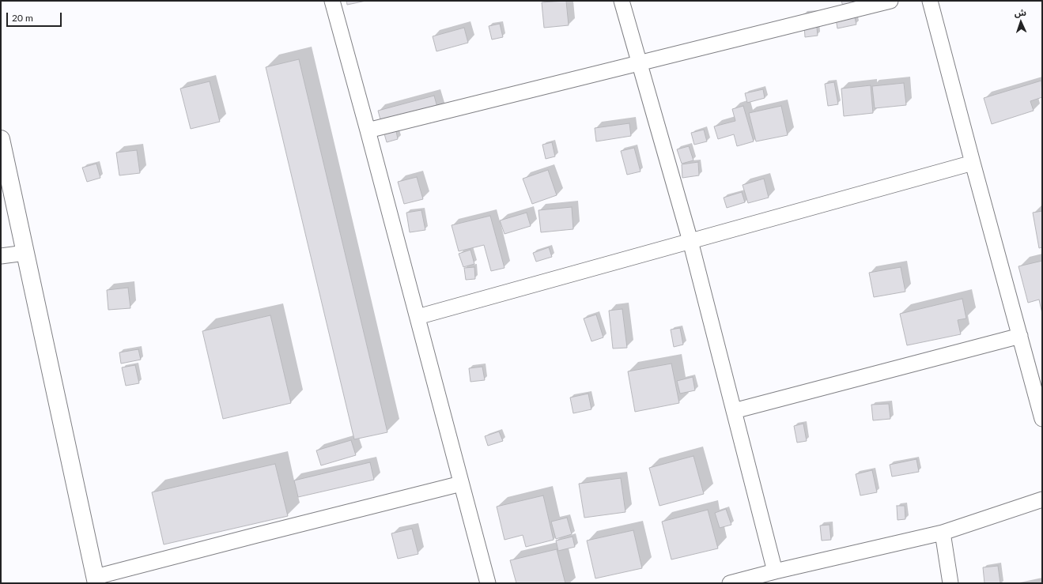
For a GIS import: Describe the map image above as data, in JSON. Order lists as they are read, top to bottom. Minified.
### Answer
{"scale_bar":"20 m","north":"top"}
